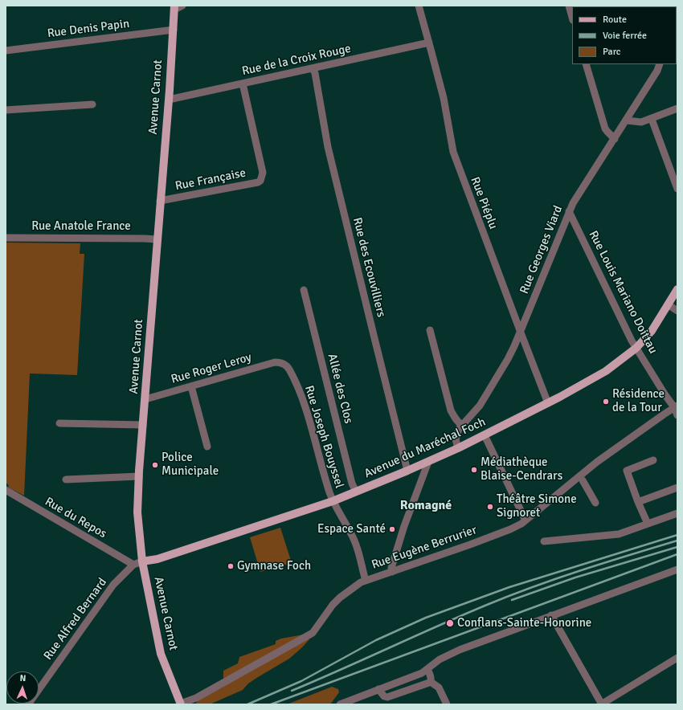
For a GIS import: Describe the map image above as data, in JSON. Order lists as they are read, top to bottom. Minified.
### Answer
{"streets":{"main road":["Avenue Carnot","Avenue du Maréchal Foch"],"street":["Rue Denis Papin","Rue de la Croix Rouge","Rue Française","Rue Piéplu","Rue Anatole France","Rue Georges Viard","Rue des Ecouvilliers","Rue Louis Mariano Doittau","Rue Roger Leroy","Allée des Clos","Rue Joseph Bouyssel","Rue du Repos","Rue Eugène Berrurier","Rue Alfred Bernard"]},"crossings":[["Rue Denis Papin","Avenue Carnot"],["Rue de la Croix Rouge","Avenue Carnot"],["Rue de la Croix Rouge","Rue Française"],["Rue de la Croix Rouge","Rue Piéplu"],["Rue de la Croix Rouge","Rue des Ecouvilliers"],["Avenue Carnot","Rue Française"],["Avenue Carnot","Rue Anatole France"],["Avenue Carnot","Rue Roger Leroy"],["Avenue Carnot","Avenue du Maréchal Foch"],["Avenue Carnot","Rue Eugène Berrurier"],["Rue Piéplu","Rue Georges Viard"],["Rue Piéplu","Avenue du Maréchal Foch"],["Rue Georges Viard","Rue Louis Mariano Doittau"],["Rue Georges Viard","Avenue du Maréchal Foch"],["Rue des Ecouvilliers","Avenue du Maréchal Foch"],["Rue Louis Mariano Doittau","Avenue du Maréchal Foch"],["Rue Louis Mariano Doittau","Rue Eugène Berrurier"],["Rue Roger Leroy","Rue Joseph Bouyssel"],["Allée des Clos","Avenue du Maréchal Foch"],["Rue Joseph Bouyssel","Avenue du Maréchal Foch"],["Rue Joseph Bouyssel","Rue Eugène Berrurier"],["Rue du Repos","Rue Alfred Bernard"]],"districts":["Romagné"],"places":["Résidence de la Tour","Police Municipale","Médiathèque Blaise-Cendrars","Théâtre Simone Signoret","Espace Santé","Gymnase Foch","Conflans-Sainte-Honorine"],"legend":["Route","Voie ferrée","Parc"],"north":"top"}
